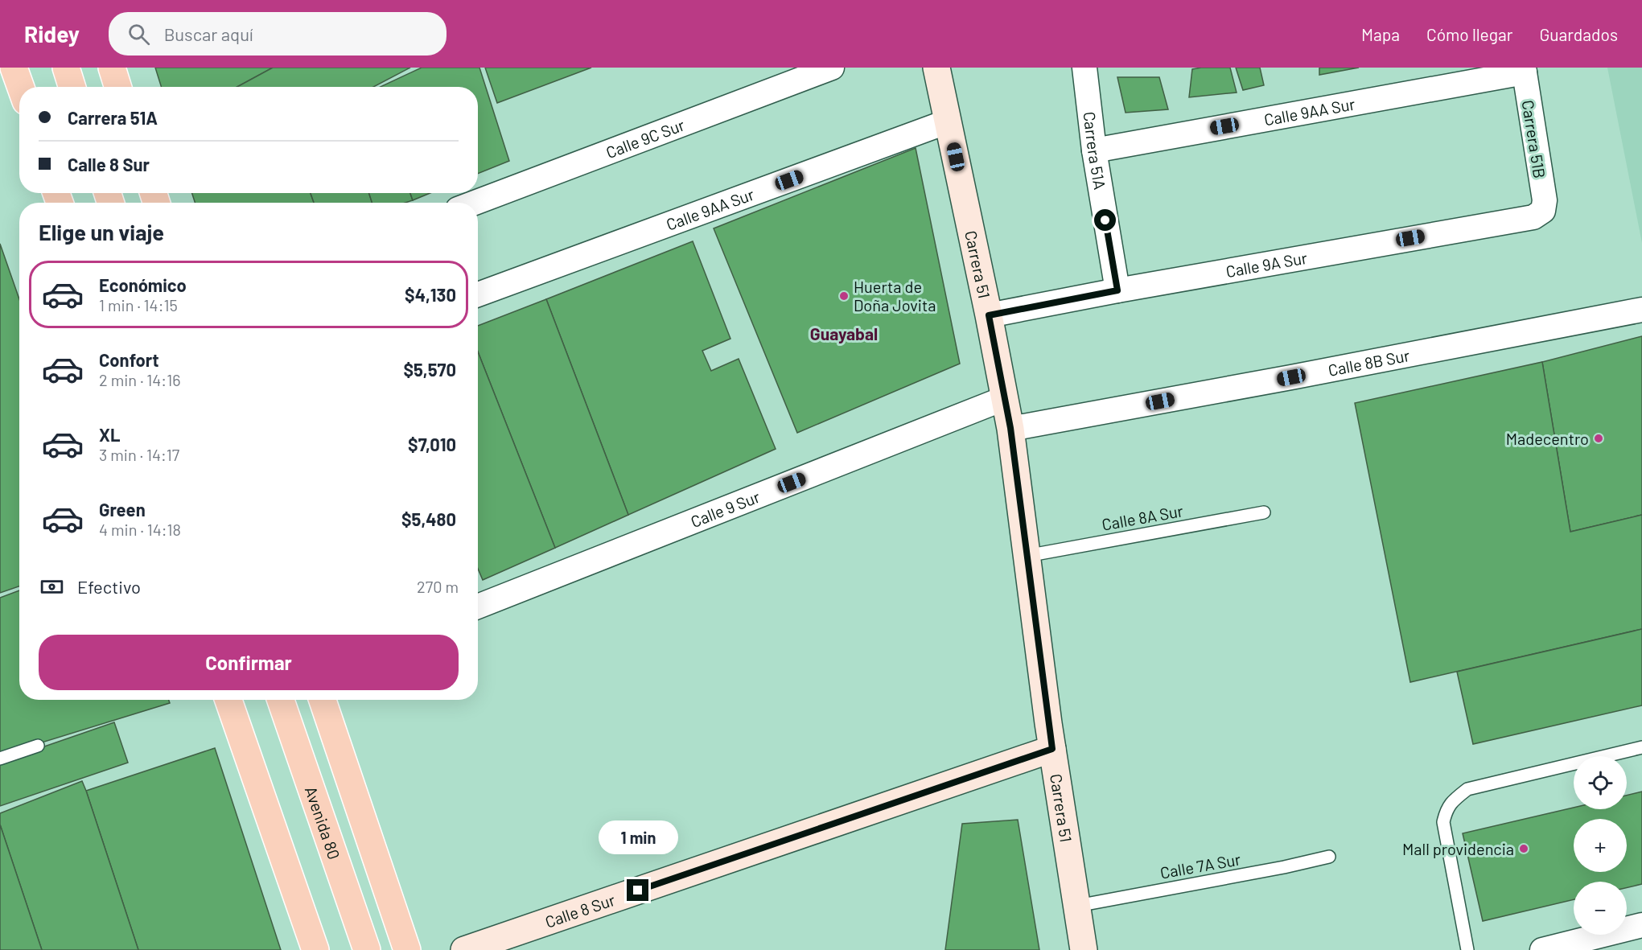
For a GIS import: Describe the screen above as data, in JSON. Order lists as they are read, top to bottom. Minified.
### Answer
{"streets":{"main road":["Avenida 80"],"street":["Calle 9AA Sur","Calle 9C Sur","Carrera 51B","Carrera 51A","Calle 9A Sur","Carrera 51","Calle 8B Sur","Calle 9 Sur","Calle 8 Sur"],"lane":["Calle 8A Sur","Calle 7A Sur"]},"crossings":[["Calle 9AA Sur","Carrera 51B"],["Calle 9AA Sur","Carrera 51A"],["Calle 9AA Sur","Carrera 51"],["Carrera 51B","Calle 9A Sur"],["Carrera 51A","Calle 9A Sur"],["Calle 9A Sur","Carrera 51"],["Carrera 51","Calle 8B Sur"],["Carrera 51","Calle 9 Sur"],["Carrera 51","Calle 8A Sur"],["Carrera 51","Calle 7A Sur"],["Carrera 51","Calle 8 Sur"]],"districts":["Guayabal"],"places":["Huerta de Doña Jovita","Madecentro","Mall providencia"],"page":{"header":"Ridey","search":"Buscar aquí","nav":["Mapa","Cómo llegar","Guardados"],"banner":["Carrera 51A","Calle 8 Sur"],"heading":"Elige un viaje","list":[{"name":"Económico","note":"1 min · 14:15","value":"$4,130"},{"name":"Confort","note":"2 min · 14:16","value":"$5,570"},{"name":"XL","note":"3 min · 14:17","value":"$7,010"},{"name":"Green","note":"4 min · 14:18","value":"$5,480"}],"pay":["Efectivo","270 m"],"buttons":"Confirmar","map_buttons":["+","−"],"bubble":"1 min"}}
